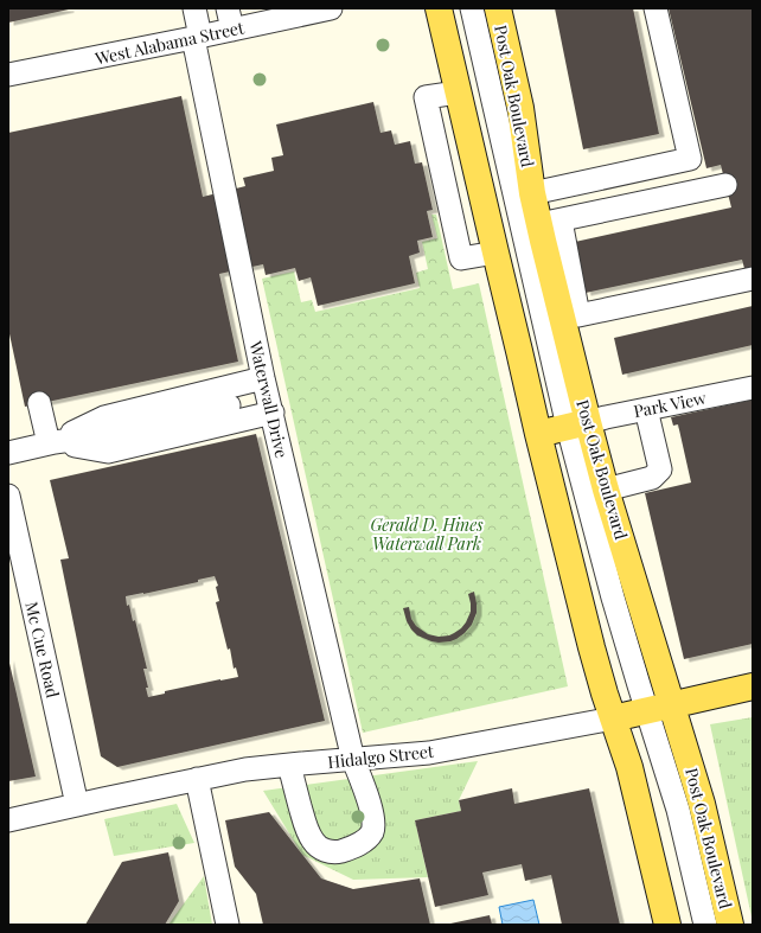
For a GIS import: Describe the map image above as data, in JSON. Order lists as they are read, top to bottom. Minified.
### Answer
{"streets":{"main road":["Post Oak Boulevard","Hidalgo Street"],"street":["West Alabama Street","Waterwall Drive","Park View","Mc Cue Road"]},"crossings":[["West Alabama Street","Waterwall Drive"],["Post Oak Boulevard","Park View"],["Post Oak Boulevard","Hidalgo Street"],["Waterwall Drive","Hidalgo Street"],["Mc Cue Road","Hidalgo Street"]],"parks":["Gerald D. Hines Waterwall Park"]}
